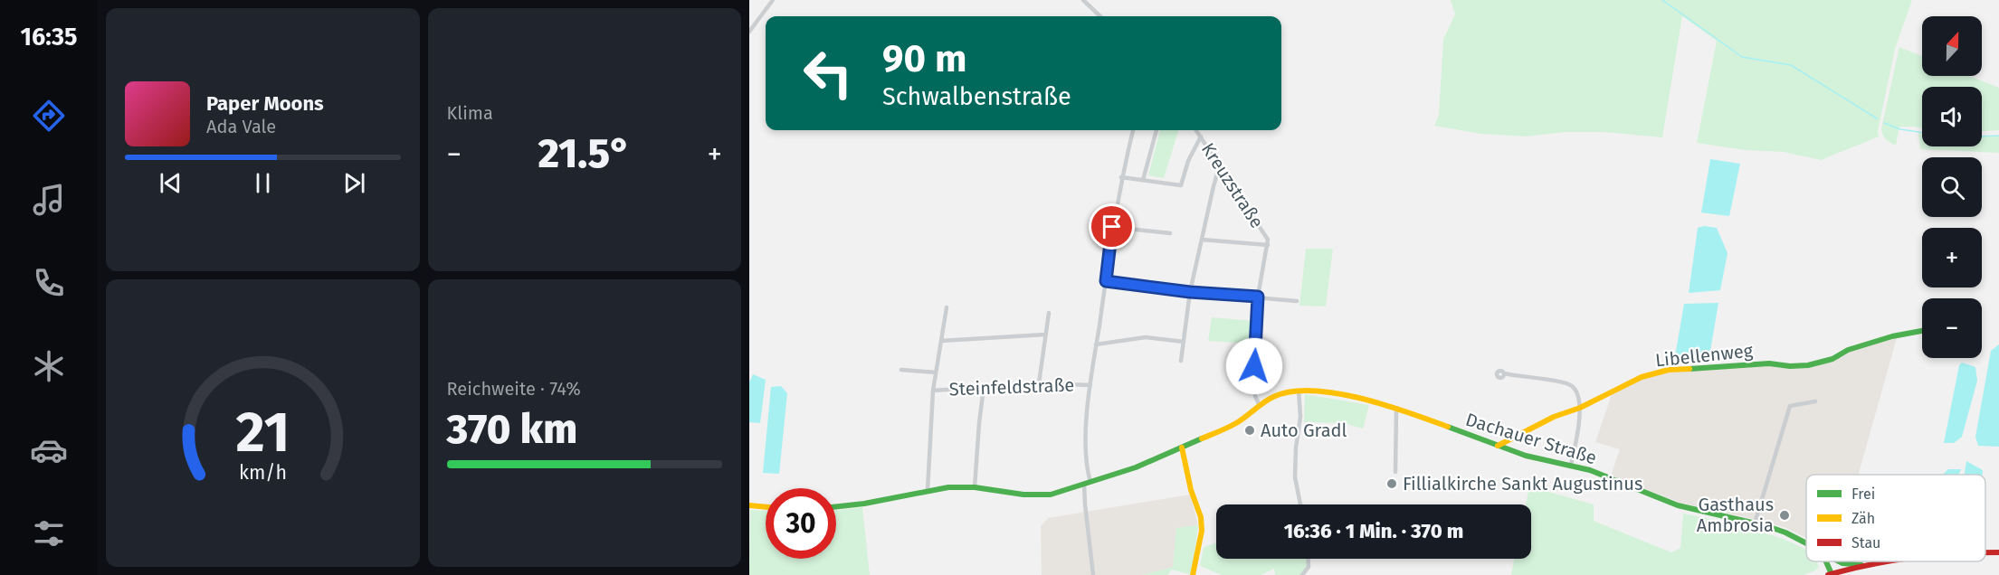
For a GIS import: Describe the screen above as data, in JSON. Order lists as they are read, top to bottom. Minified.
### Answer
{"streets":{"street":["Kreuzstraße","Libellenweg","Steinfeldstraße","Dachauer Straße"]},"crossings":[["Kreuzstraße","Dachauer Straße"],["Libellenweg","Dachauer Straße"]],"places":["Auto Gradl","Fillialkirche Sankt Augustinus","Gasthaus Ambrosia"],"legend":["Frei","Zäh","Stau"],"north":"top","page":{"tabs":"16:35","tile":["Klima",["Reichweite · 74%","370 km"]],"map_buttons":["+","−"],"turn":["90 m","Schwalbenstraße"],"song":["Paper Moons","Ada Vale"],"heat":["−","21.5°","+"],"limit":"30","trip":"16:36 · 1 Min. · 370 m","gauge":["21","km/h"]}}
